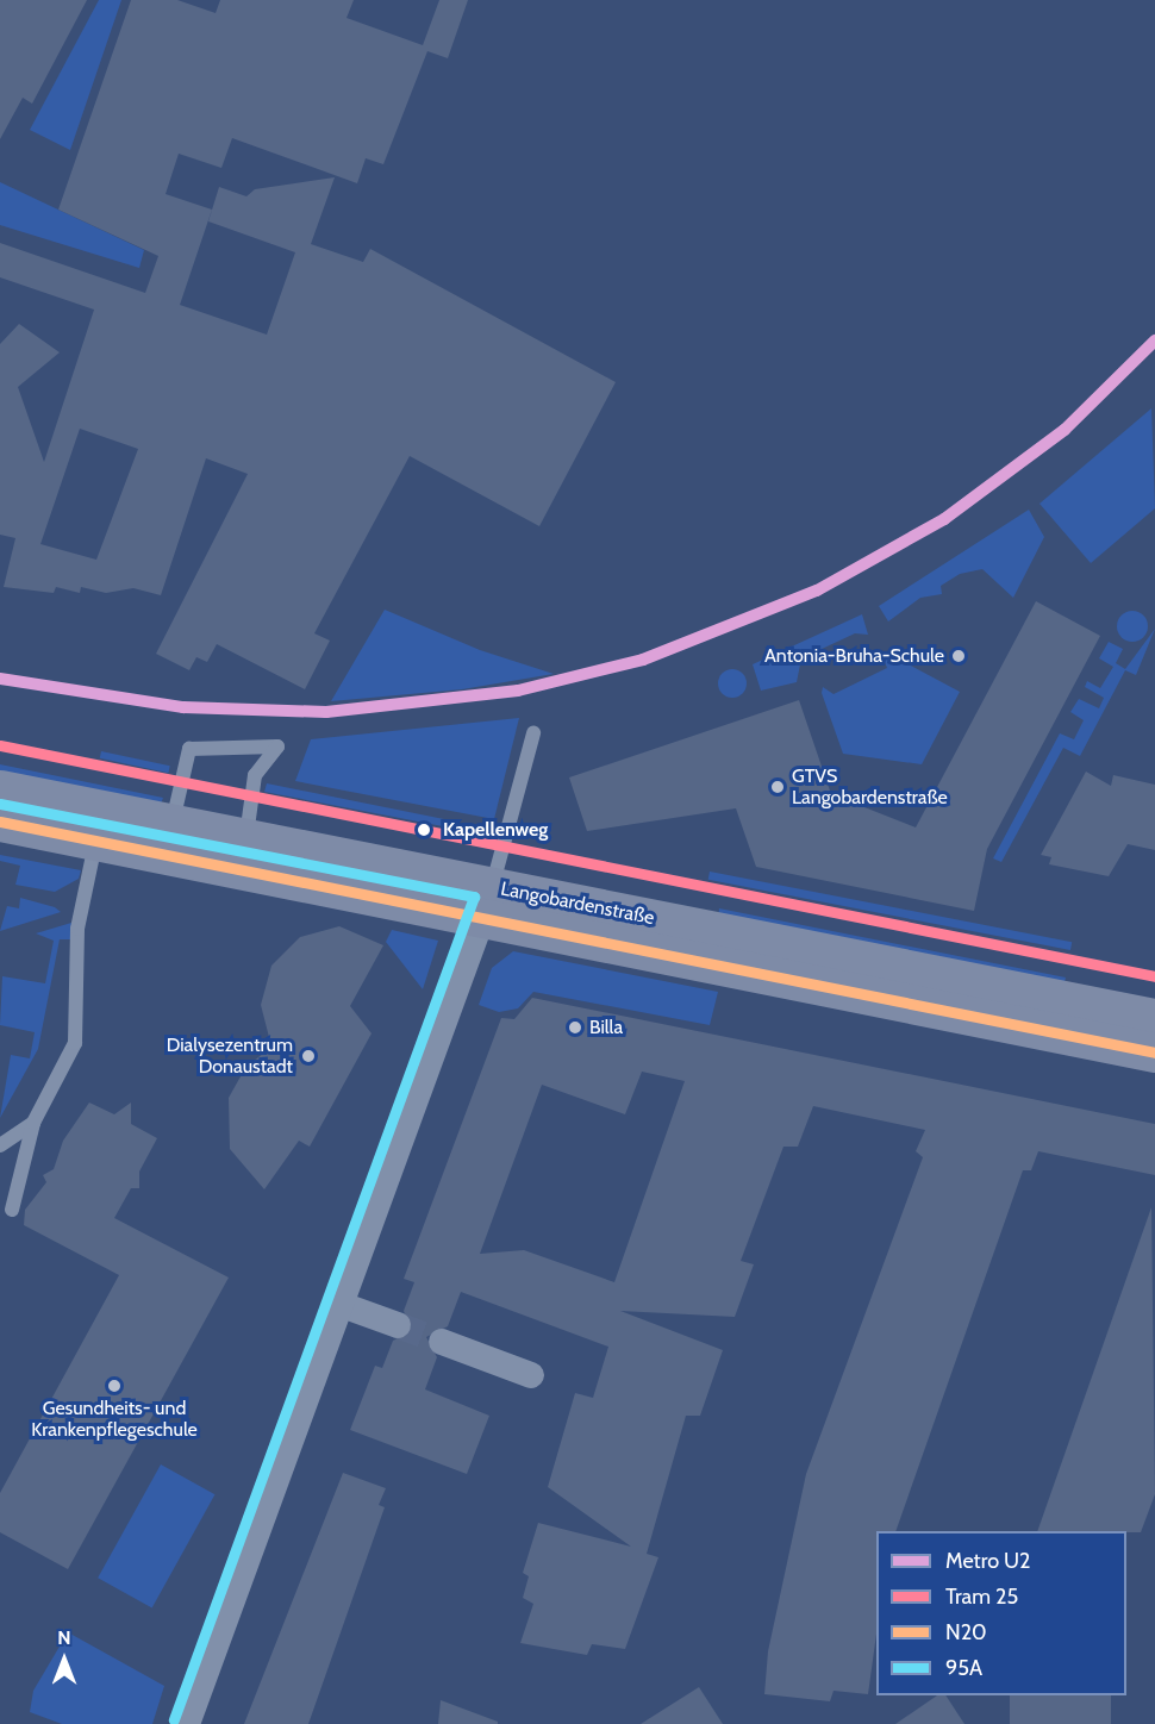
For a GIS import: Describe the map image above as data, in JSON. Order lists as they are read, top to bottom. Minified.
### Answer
{"streets":{"street":["Langobardenstraße"]},"places":["Antonia-Bruha-Schule","GTVS Langobardenstraße","Kapellenweg","Billa","Dialysezentrum Donaustadt","Gesundheits- und Krankenpflegeschule"],"lines":["metro line U2","tram line 25","transit line 95A","transit line N20"],"legend":["Metro U2","Tram 25","N20","95A"],"north":"top"}
